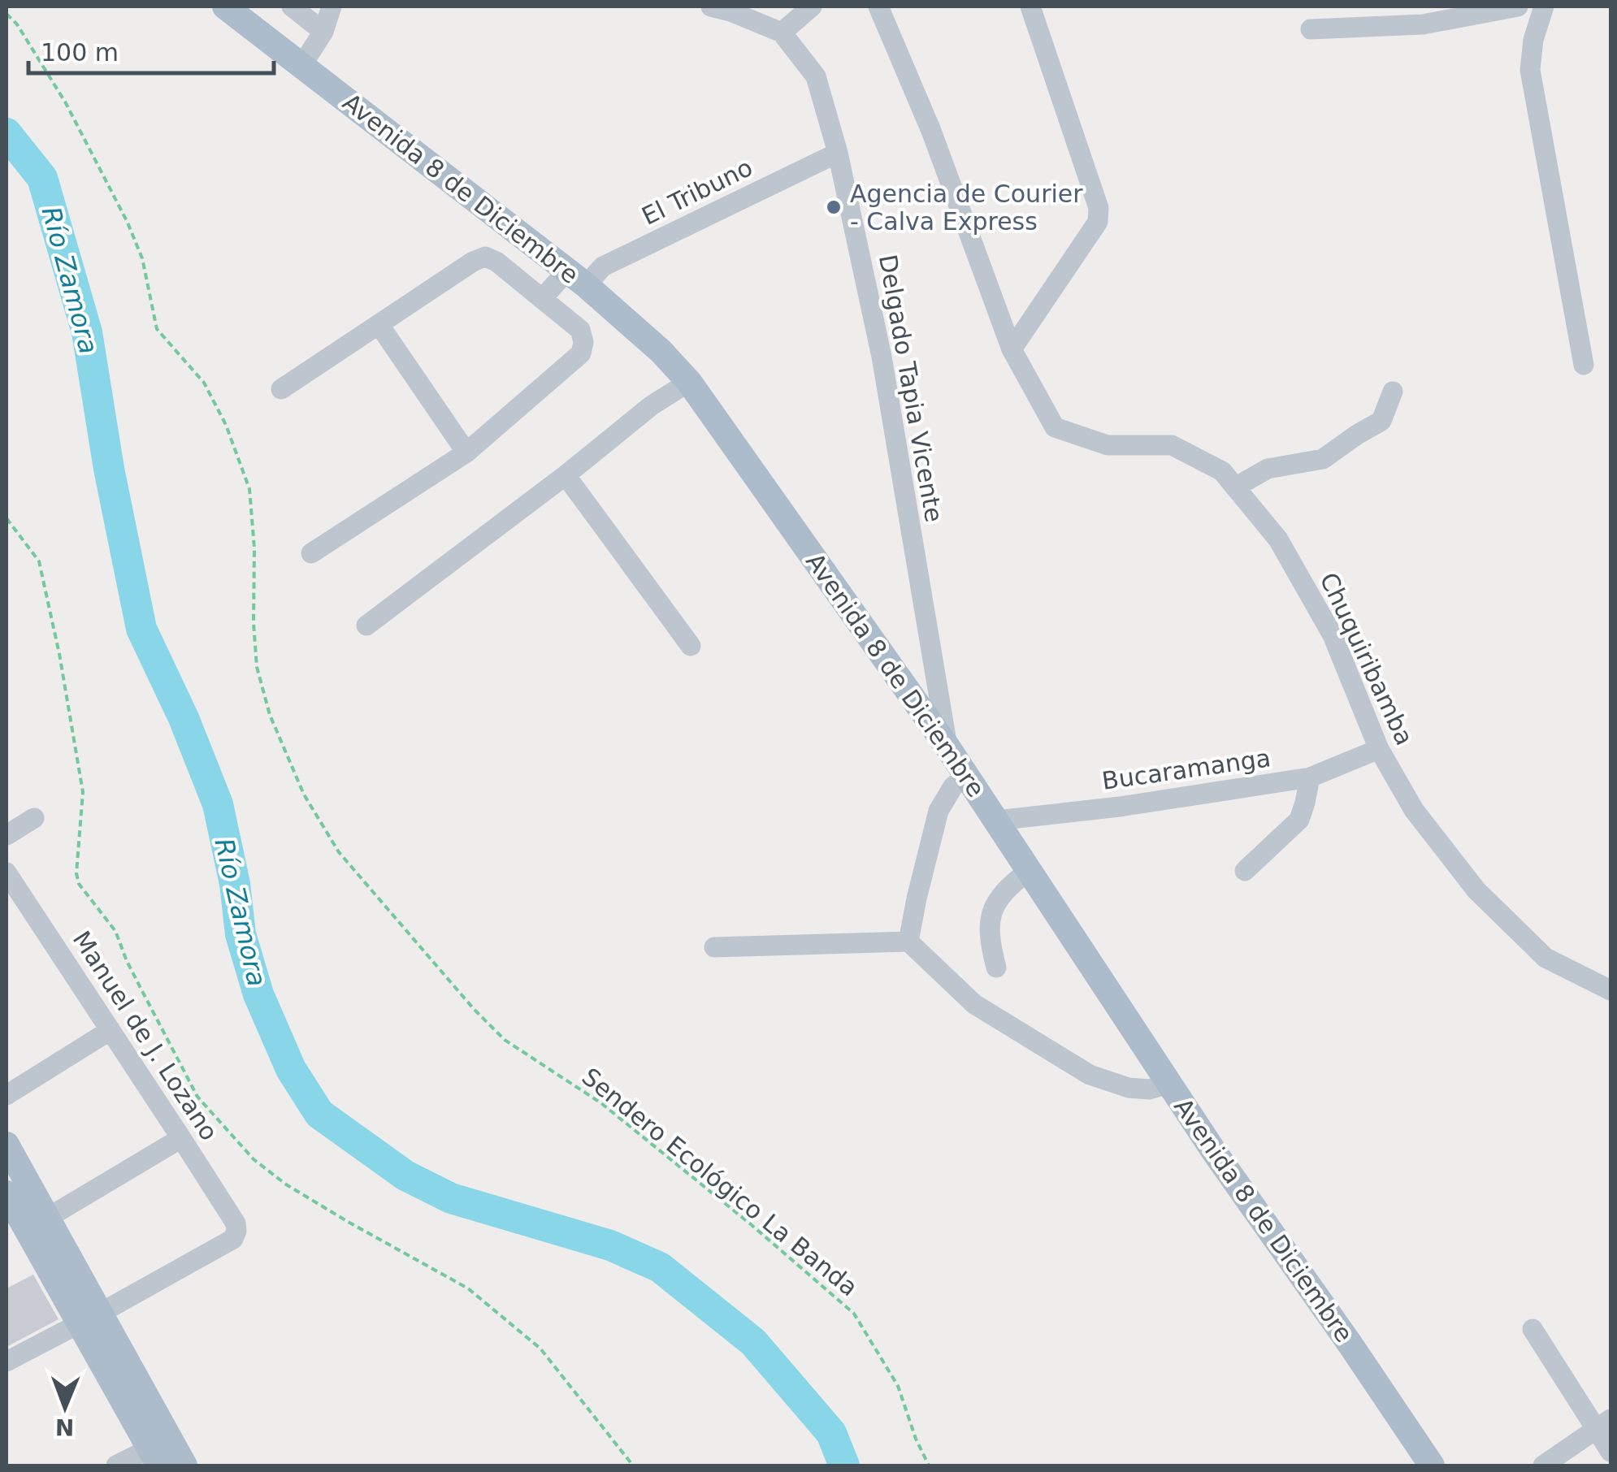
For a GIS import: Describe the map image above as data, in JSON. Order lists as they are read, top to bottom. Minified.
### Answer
{"streets":{"main road":["Avenida 8 de Diciembre"],"street":["El Tribuno","Delgado Tapia Vicente","Chuquiribamba","Bucaramanga","Manuel de J. Lozano"],"path":["Sendero Ecológico La Banda"]},"crossings":[["Avenida 8 de Diciembre","El Tribuno"],["Avenida 8 de Diciembre","Delgado Tapia Vicente"],["Avenida 8 de Diciembre","Bucaramanga"],["El Tribuno","Delgado Tapia Vicente"],["Chuquiribamba","Bucaramanga"]],"water":["Río Zamora"],"places":["Agencia de Courier - Calva Express"],"scale_bar":"100 m","north":"bottom"}
